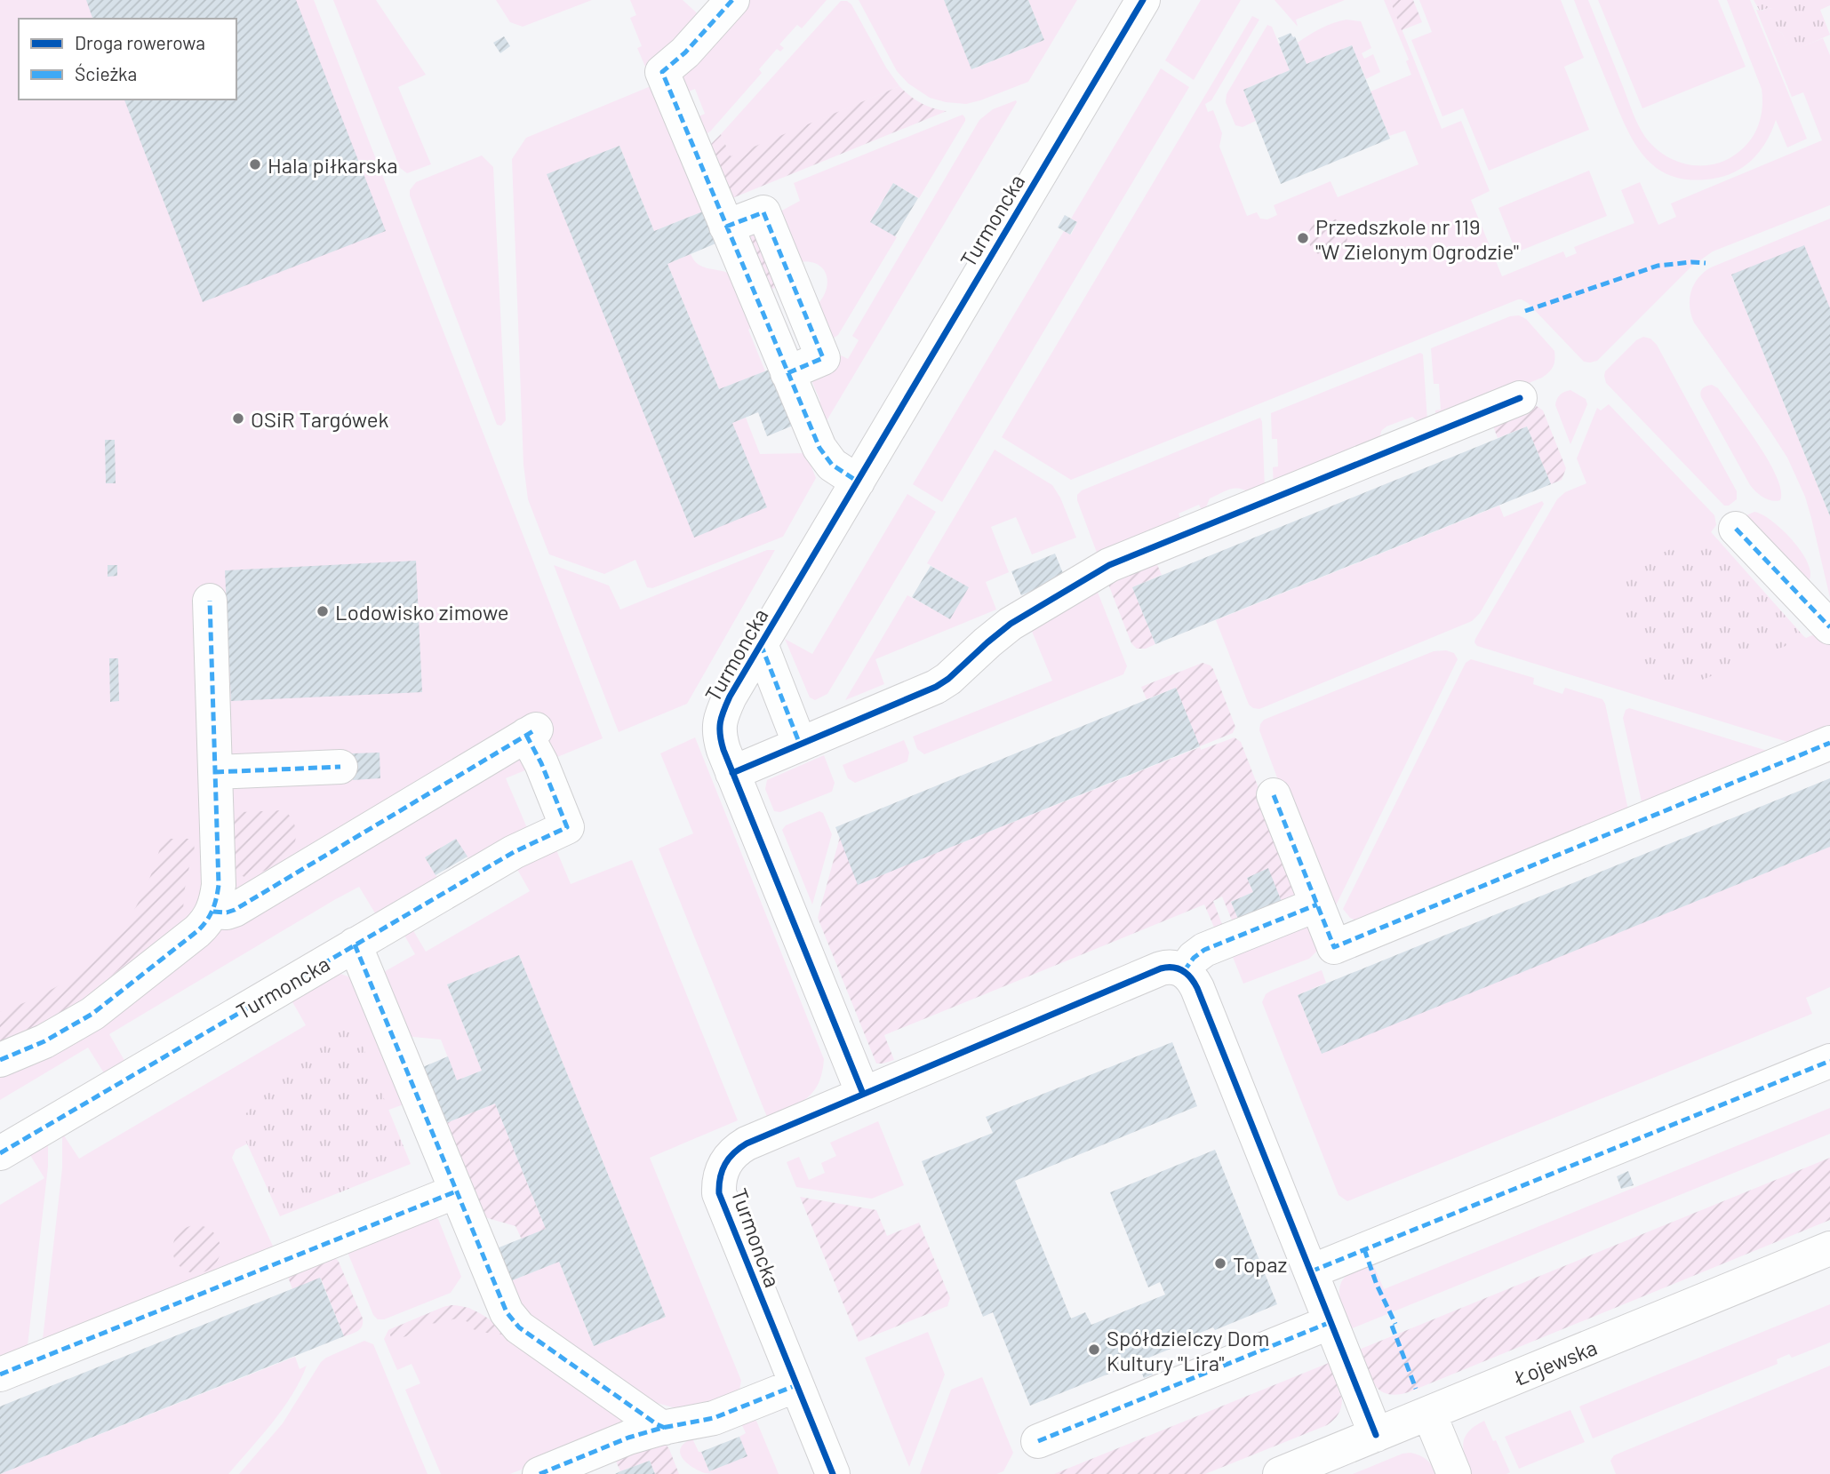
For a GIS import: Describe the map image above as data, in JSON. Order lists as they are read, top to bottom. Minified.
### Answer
{"streets":{"street":["Turmoncka","Łojewska"]},"places":["Hala piłkarska","Przedszkole nr 119 \"W Zielonym Ogrodzie\"","OSiR Targówek","Lodowisko zimowe","Topaz","Spółdzielczy Dom Kultury \"Lira\""],"legend":["Droga rowerowa","Ścieżka"]}
